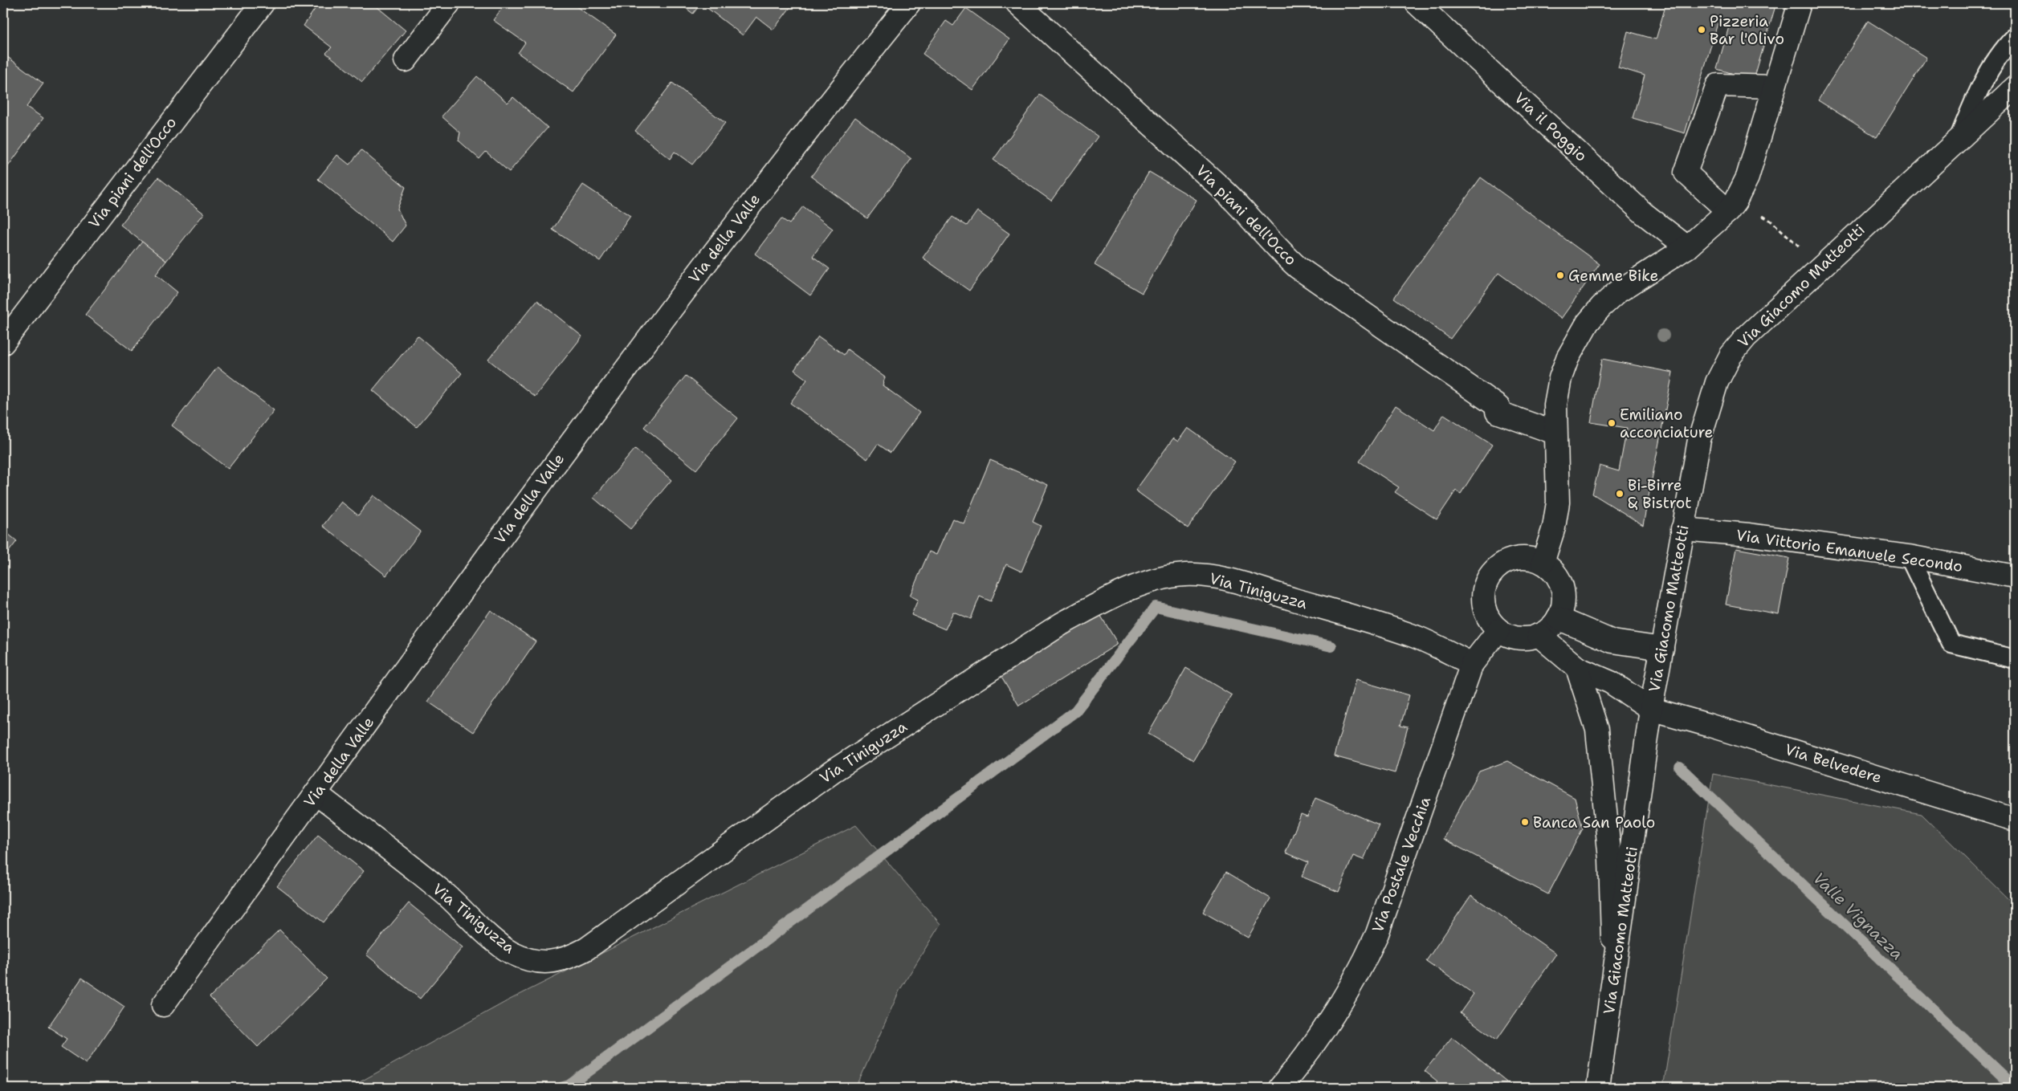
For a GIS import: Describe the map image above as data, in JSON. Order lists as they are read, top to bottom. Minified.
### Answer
{"streets":{"street":["Via il Poggio","Via piani dell'Occo","Via della Valle","Via Giacomo Matteotti","Via Vittorio Emanuele Secondo","Via Tiniguzza","Via Belvedere","Via Postale Vecchia"]},"crossings":[["Via della Valle","Via Tiniguzza"],["Via Giacomo Matteotti","Via Vittorio Emanuele Secondo"],["Via Giacomo Matteotti","Via Belvedere"],["Via Tiniguzza","Via Postale Vecchia"]],"water":["Valle Vignazza"],"places":["Pizzeria Bar l'Olivo","Gemme Bike","Emiliano acconciature","Bi-Birre & Bistrot","Banca San Paolo"]}
